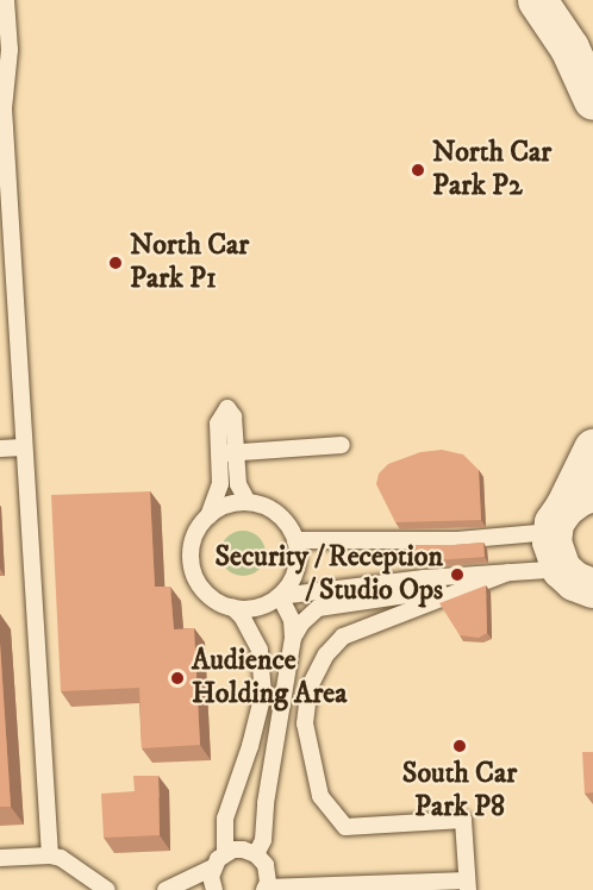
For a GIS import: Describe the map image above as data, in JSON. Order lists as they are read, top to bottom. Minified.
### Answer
{"places":["North Car Park P2","North Car Park P1","Security / Reception / Studio Ops","Audience Holding Area","South Car Park P8"]}
